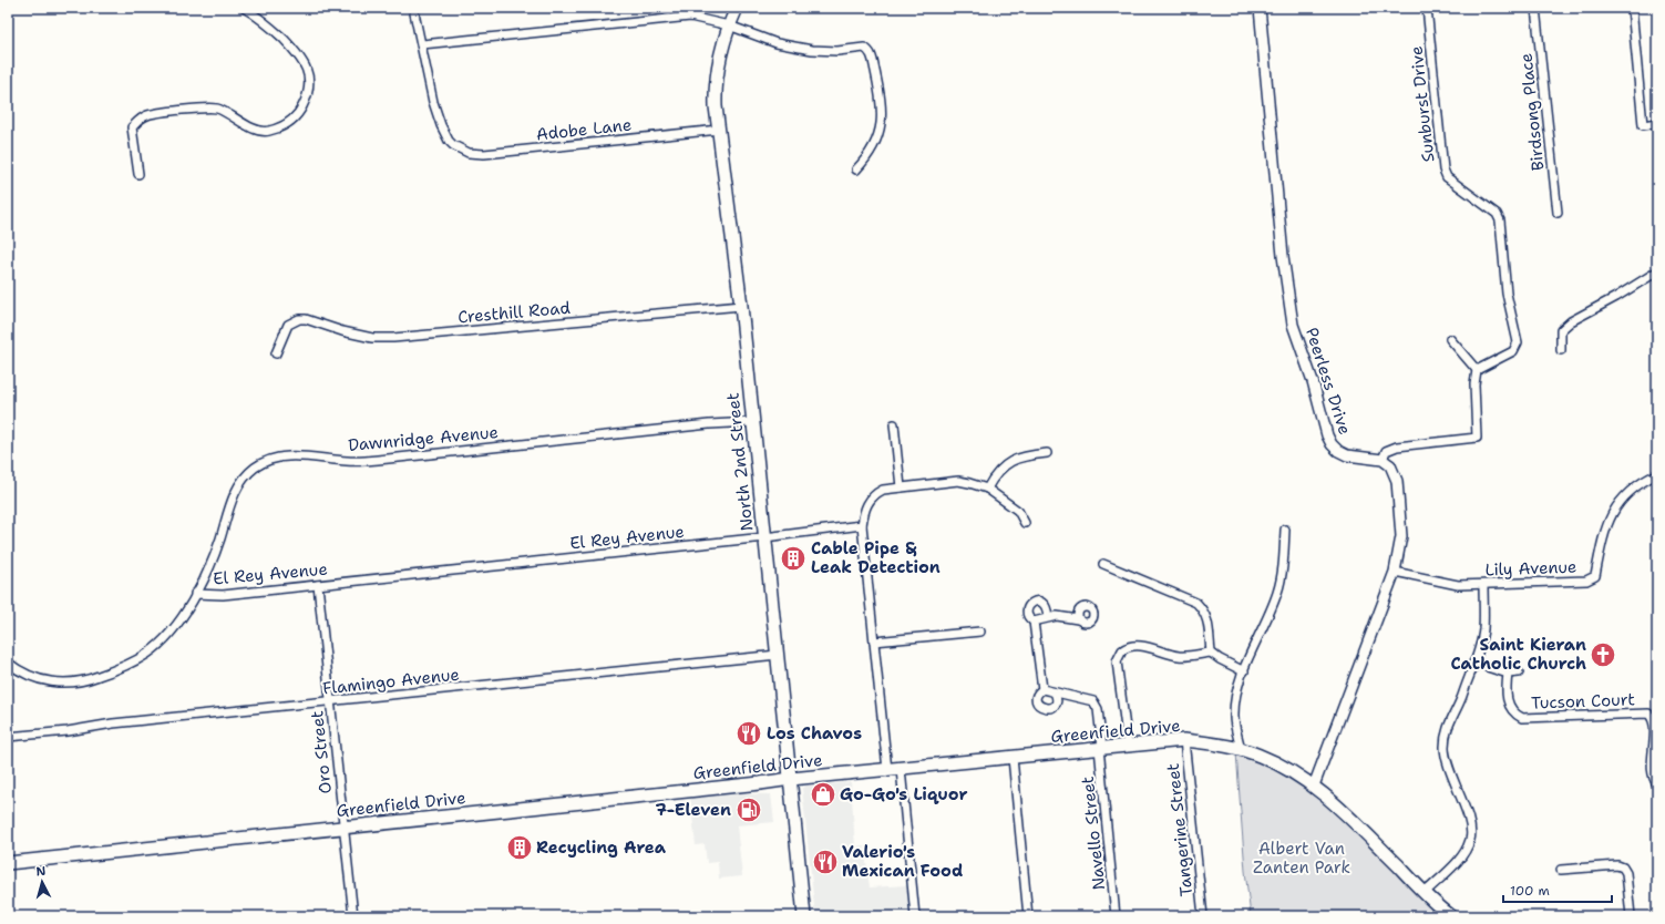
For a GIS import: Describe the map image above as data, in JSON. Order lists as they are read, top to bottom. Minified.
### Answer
{"streets":{"main road":["North 2nd Street","Greenfield Drive"],"street":["Sunburst Drive","Birdsong Place","Adobe Lane","Cresthill Road","Peerless Drive","Dawnridge Avenue","El Rey Avenue","Lily Avenue","Flamingo Avenue","Tucson Court","Oro Street","Tangerine Street","Navello Street"]},"crossings":[["Adobe Lane","North 2nd Street"],["Cresthill Road","North 2nd Street"],["Dawnridge Avenue","North 2nd Street"],["Dawnridge Avenue","El Rey Avenue"],["North 2nd Street","El Rey Avenue"],["North 2nd Street","Flamingo Avenue"],["North 2nd Street","Greenfield Drive"],["El Rey Avenue","Oro Street"],["Flamingo Avenue","Oro Street"],["Greenfield Drive","Oro Street"],["Greenfield Drive","Tangerine Street"],["Greenfield Drive","Navello Street"]],"parks":["Albert Van Zanten Park"],"places":{"building":["Cable Pipe & Leak Detection","Recycling Area"],"church":["Saint Kieran Catholic Church"],"restaurant":["Los Chavos","Valerio's Mexican Food"],"shop":["Go-Go's Liquor"],"fuel station":["7-Eleven"]},"scale_bar":"100 m","north":"top"}
